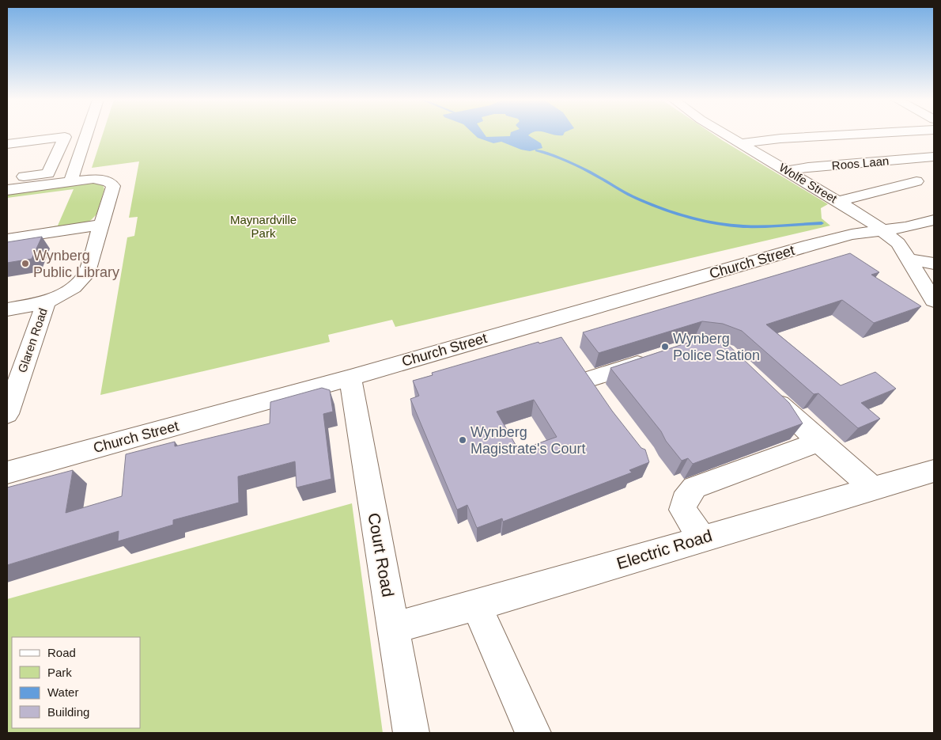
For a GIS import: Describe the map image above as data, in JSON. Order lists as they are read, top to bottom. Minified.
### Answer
{"streets":{"street":["Roos Laan","Wolfe Street","Church Street","Glaren Road","Electric Road","Court Road"]},"crossings":[["Roos Laan","Wolfe Street"],["Wolfe Street","Church Street"],["Church Street","Court Road"],["Electric Road","Court Road"]],"parks":["Maynardville Park"],"places":["Wynberg Public Library","Wynberg Police Station","Wynberg Magistrate's Court"],"legend":["Road","Park","Water","Building"]}
